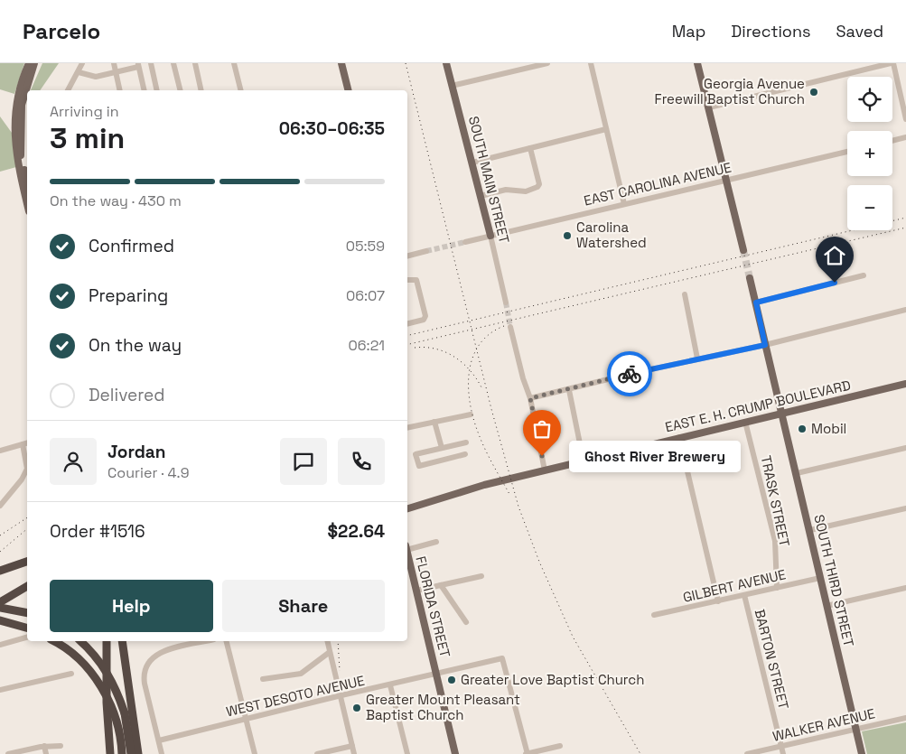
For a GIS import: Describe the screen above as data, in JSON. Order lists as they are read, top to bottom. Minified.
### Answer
{"streets":{"main road":["SOUTH MAIN STREET","EAST E. H. CRUMP BOULEVARD","SOUTH THIRD STREET","FLORIDA STREET"],"street":["EAST CAROLINA AVENUE","TRASK STREET","GILBERT AVENUE","BARTON STREET","WEST DESOTO AVENUE","WALKER AVENUE"]},"crossings":[["SOUTH MAIN STREET","EAST CAROLINA AVENUE"],["EAST E. H. CRUMP BOULEVARD","TRASK STREET"],["EAST E. H. CRUMP BOULEVARD","SOUTH THIRD STREET"],["TRASK STREET","GILBERT AVENUE"],["SOUTH THIRD STREET","GILBERT AVENUE"],["SOUTH THIRD STREET","WALKER AVENUE"],["GILBERT AVENUE","BARTON STREET"],["FLORIDA STREET","WEST DESOTO AVENUE"],["BARTON STREET","WALKER AVENUE"]],"places":["Georgia Avenue Freewill Baptist Church","Carolina Watershed","Mobil","Ghost River Brewery","Greater Love Baptist Church","Greater Mount Pleasant Baptist Church"],"page":{"header":"Parcelo","nav":["Map","Directions","Saved"],"map_buttons":["+","−"],"heading":["3 min","Arriving in","06:30–06:35"],"panel":["Jordan","Courier · 4.9","Order #1516","$22.64"],"bar":"On the way · 430 m","list":[["Confirmed","05:59"],["Preparing","06:07"],["On the way","06:21"],"Delivered"],"bubble":"Ghost River Brewery","buttons":["Help","Share"]}}
